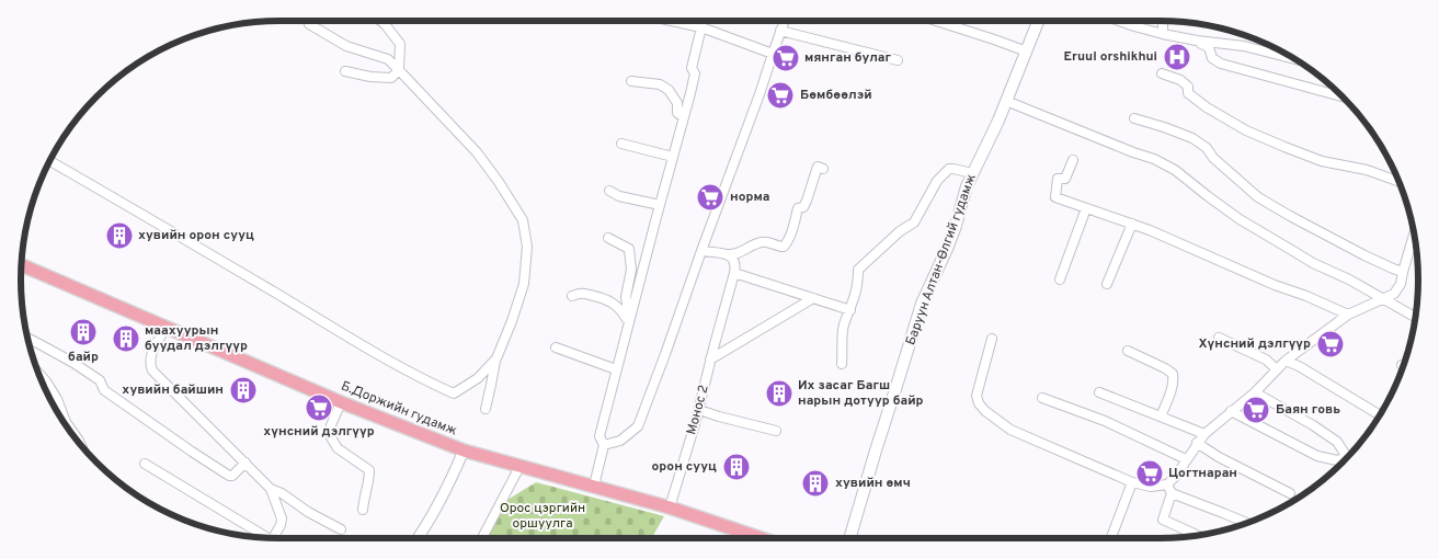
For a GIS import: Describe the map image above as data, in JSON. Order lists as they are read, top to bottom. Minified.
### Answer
{"streets":{"main road":["Баруун Алтан-Өлгий гудамж","Б.Доржийн гудамж"],"street":["Монос 2"]},"crossings":[["Б.Доржийн гудамж","Монос 2"]],"parks":["Орос цэргийн оршуулга"],"places":{"hospital":["Eruul orshikhui"],"supermarket":["мянган булаг","Бөмбөөлэй","норма","Хүнсний дэлгүүр","хүнсний дэлгүүр","Баян говь","Цогтнаран"],"building":["хувийн орон сууц","байр","маахуурын буудал дэлгүүр","хувийн байшин","Их засаг Багш нарын дотуур байр","орон сууц","хувийн өмч"]}}
